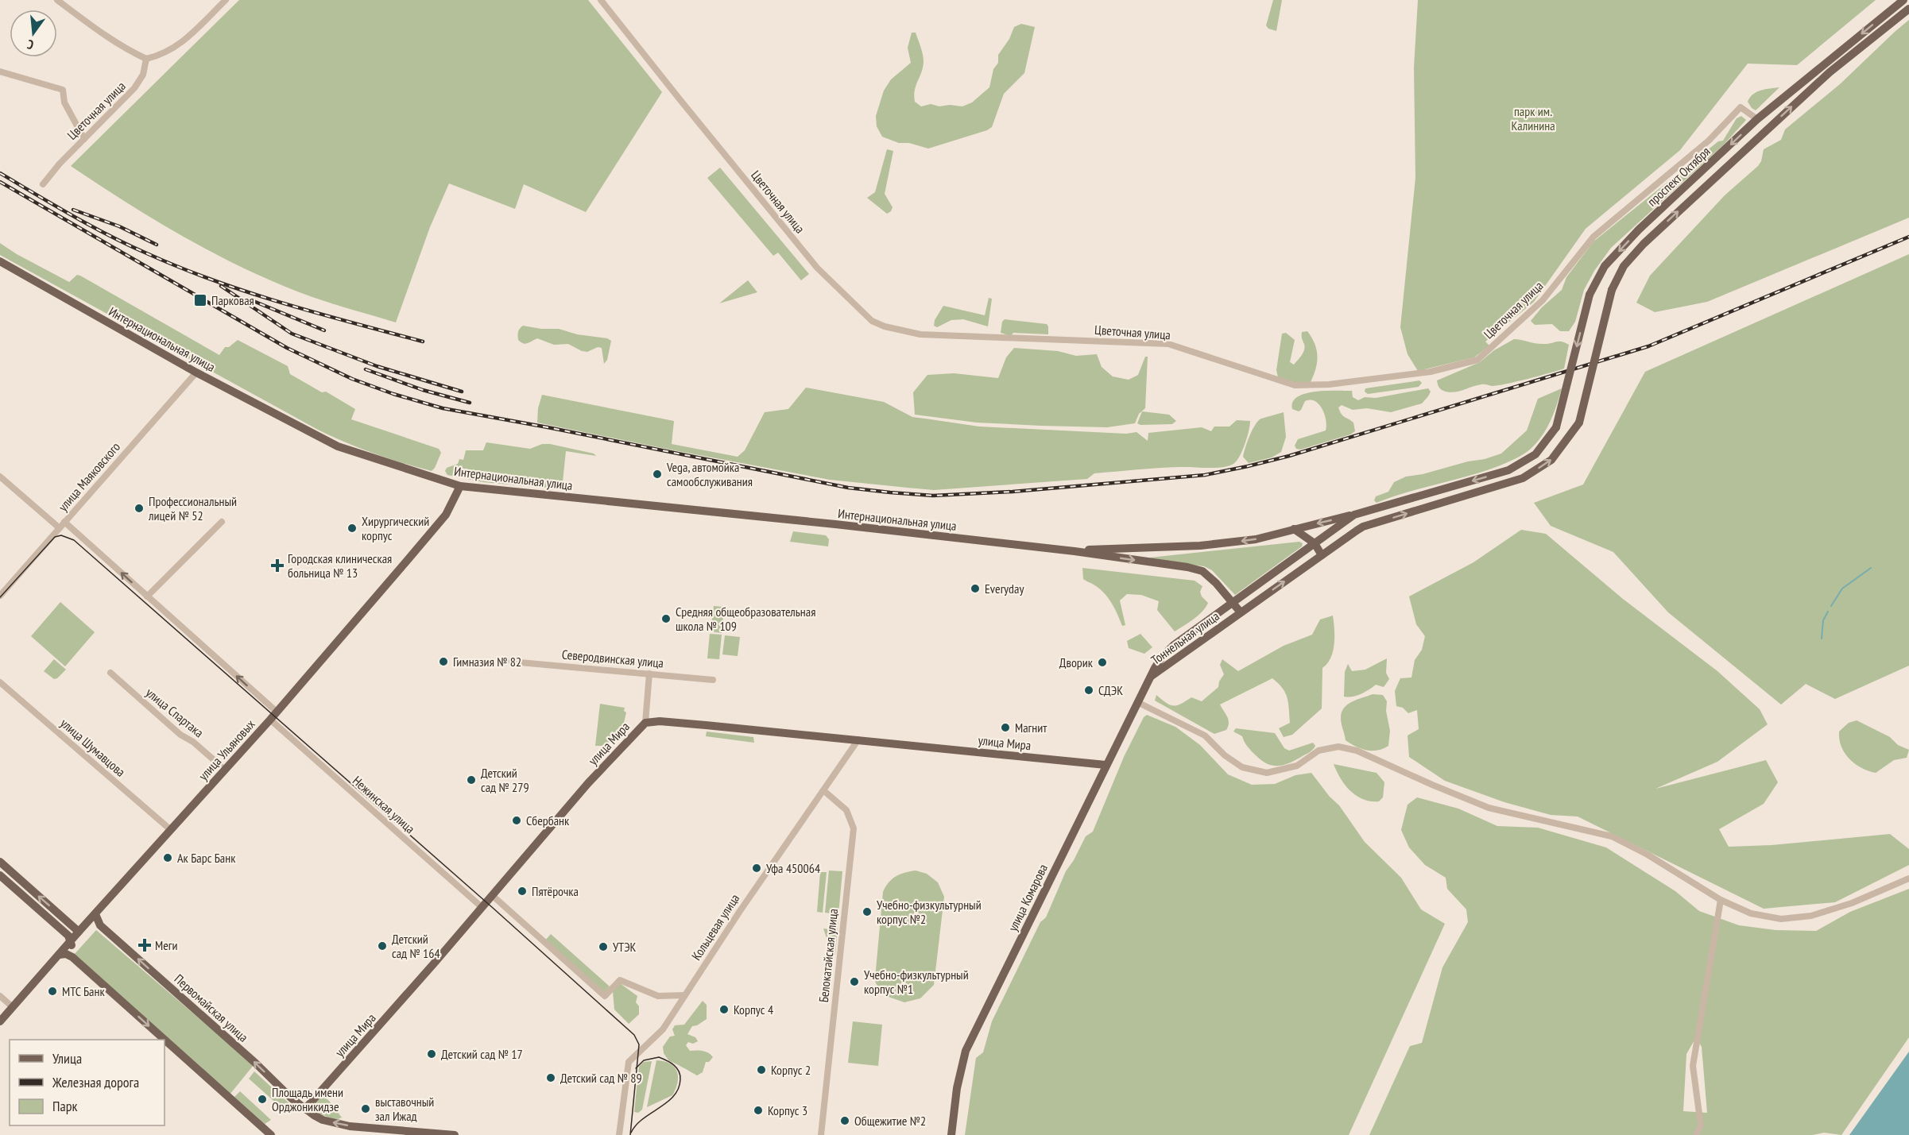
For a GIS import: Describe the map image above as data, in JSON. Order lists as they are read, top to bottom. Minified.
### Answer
{"streets":{"main road":["проспект Октября","Интернациональная улица","Тоннельная улица","улица Мира","улица Ульяновых","улица Комарова","Первомайская улица"],"street":["Цветочная улица","улица Маяковского","Северодвинская улица","улица Спартака","улица Шумавцова","Нежинская улица","Кольцевая улица","Белокатайская улица"]},"crossings":[["Цветочная улица","проспект Октября"],["проспект Октября","Тоннельная улица"],["Интернациональная улица","улица Маяковского"],["Интернациональная улица","Тоннельная улица"],["Интернациональная улица","улица Ульяновых"],["Тоннельная улица","улица Комарова"],["улица Спартака","улица Ульяновых"],["улица Мира","Нежинская улица"],["улица Мира","улица Комарова"],["улица Мира","Кольцевая улица"],["улица Мира","Первомайская улица"],["улица Шумавцова","улица Ульяновых"],["улица Ульяновых","Нежинская улица"],["улица Ульяновых","Первомайская улица"],["Кольцевая улица","Белокатайская улица"]],"parks":["парк им. Калинина"],"places":{"transit":["Парковая"],"other":["Vega, автомойка самообслуживания","Профессиональный лицей № 52","Хирургический корпус","Everyday","Средняя общеобразовательная школа № 109","Гимназия № 82","Дворик","СДЭК","Магнит","Детский сад № 279","Сбербанк","Ак Барс Банк","Уфа 450064","Пятёрочка","Учебно-физкультурный корпус №2","Детский сад № 164","УТЭК","Учебно-физкультурный корпус №1","МТС Банк","Корпус 4","Детский сад № 17","Корпус 2","Детский сад № 89","Площадь имени Орджоникидзе","выставочный зал Ижад","Корпус 3","Общежитие №2"],"health":["Городская клиническая больница № 13","Меги"]},"legend":["Улица","Железная дорога","Парк"],"north":"bottom"}
